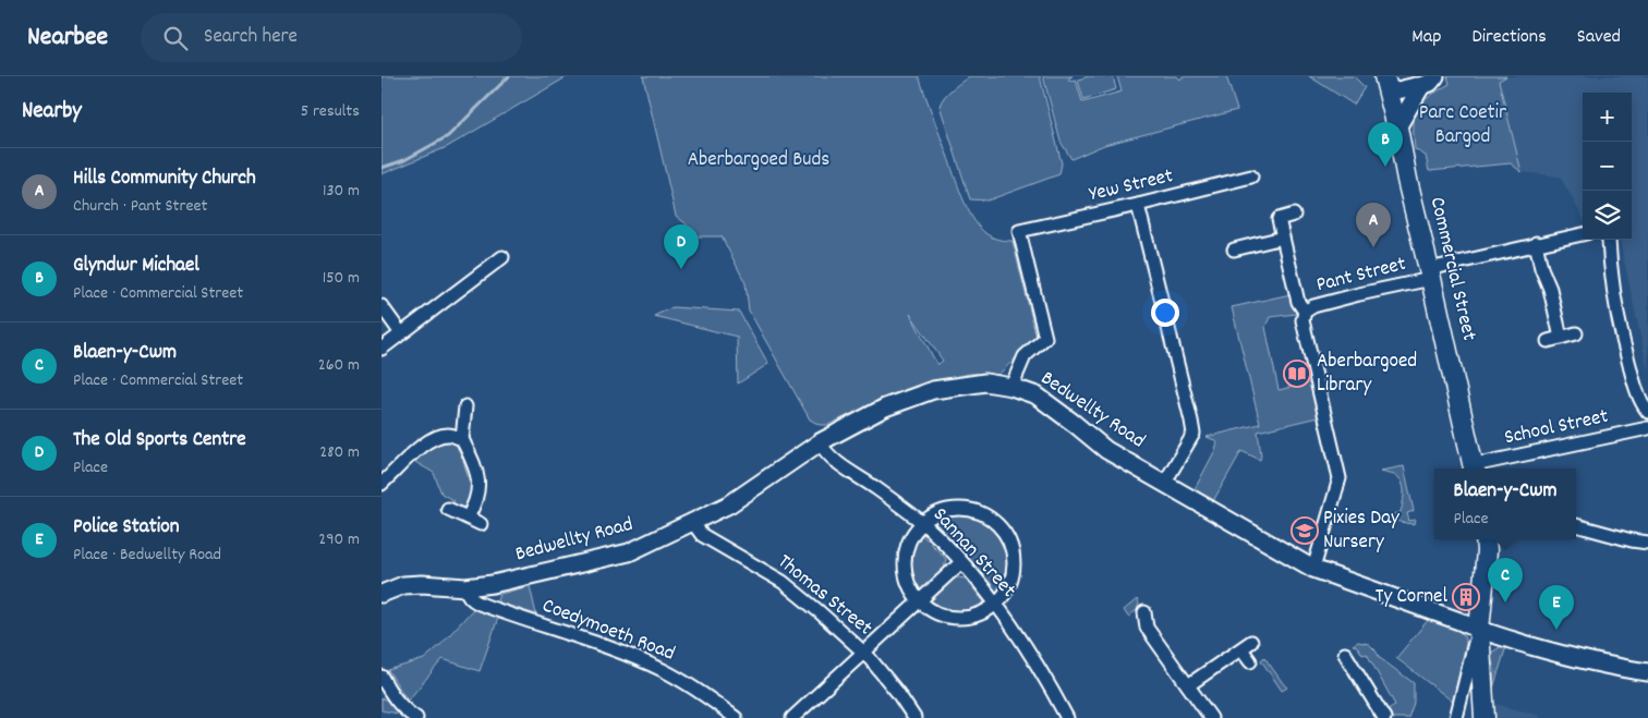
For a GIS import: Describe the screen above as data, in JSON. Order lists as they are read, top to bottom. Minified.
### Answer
{"streets":{"main road":["Commercial Street","Bedwellty Road"],"street":["Yew Street","Pant Street","School Street","Sannan Street","Thomas Street","Coedymoeth Road"]},"crossings":[["Yew Street","Bedwellty Road"],["Commercial Street","Pant Street"],["Pant Street","Bedwellty Road"],["Bedwellty Road","Sannan Street"],["Bedwellty Road","Thomas Street"],["Bedwellty Road","Coedymoeth Road"]],"parks":["Parc Coetir Bargod","Aberbargoed Buds"],"places":{"library":["Aberbargoed Library"],"school or university":["Pixies Day Nursery"],"building":["Ty Cornel"]},"page":{"header":"Nearbee","search":"Search here","nav":["Map","Directions","Saved"],"heading":["Nearby","5 results"],"map_buttons":["+","−"],"pins":["B","A","D","C","E"],"list":[{"mark":"A","name":"Hills Community Church","note":"Church · Pant Street","value":"130 m"},{"mark":"B","name":"Glyndwr Michael","note":"Place · Commercial Street","value":"150 m"},{"mark":"C","name":"Blaen-y-Cwm","note":"Place · Commercial Street","value":"260 m"},{"mark":"D","name":"The Old Sports Centre","note":"Place","value":"280 m"},{"mark":"E","name":"Police Station","note":"Place · Bedwellty Road","value":"290 m"}],"popup":["Blaen-y-Cwm","Place"]}}
